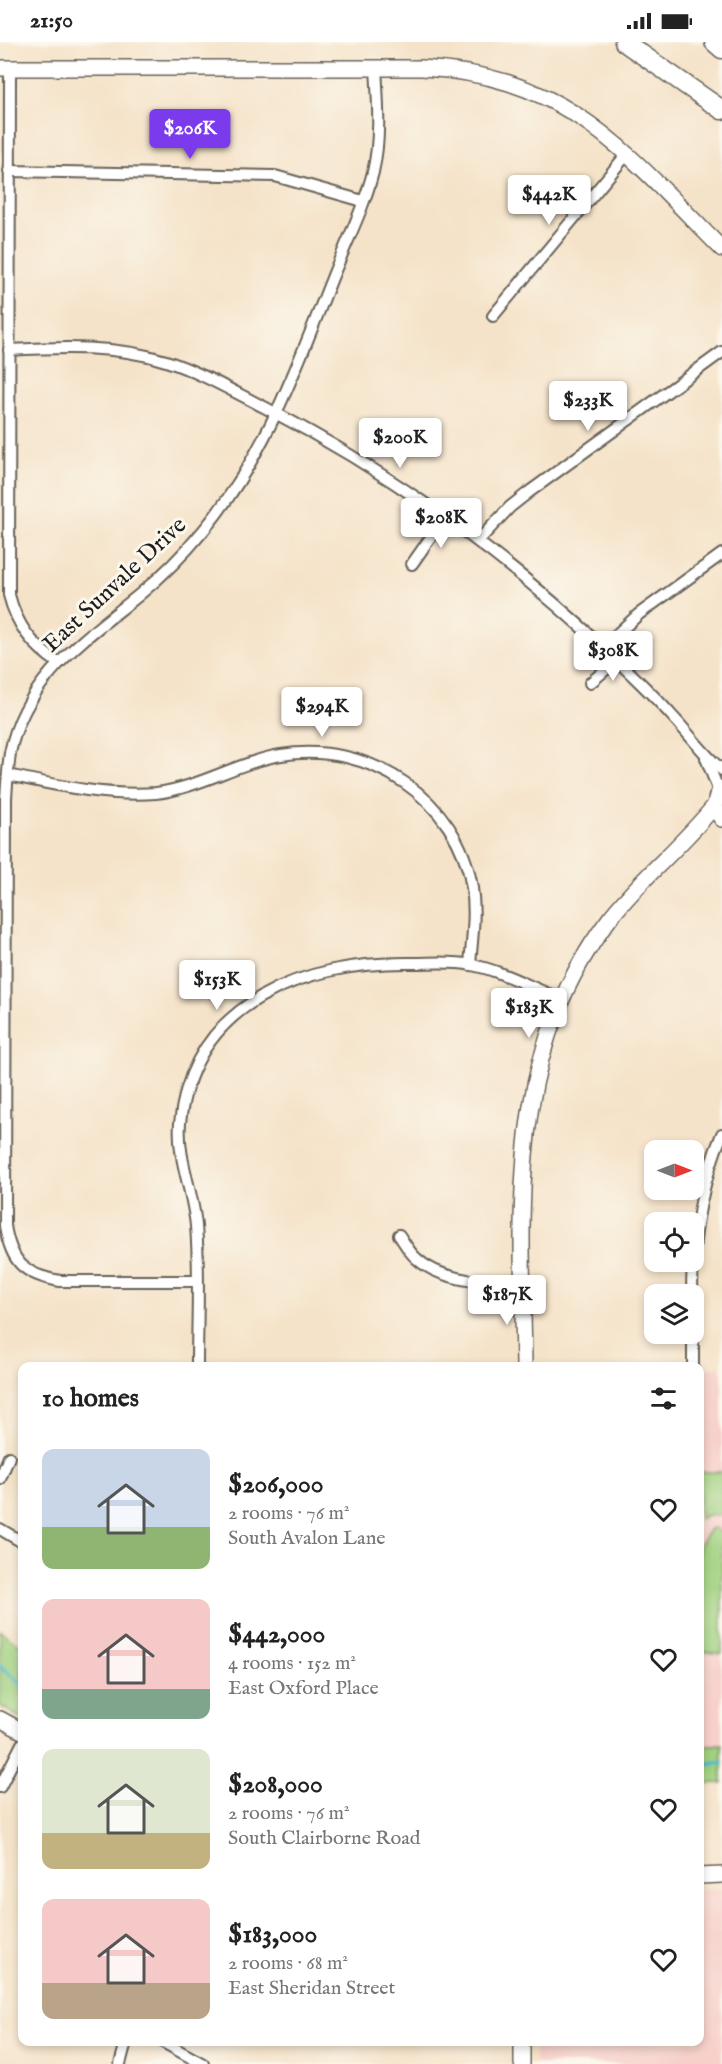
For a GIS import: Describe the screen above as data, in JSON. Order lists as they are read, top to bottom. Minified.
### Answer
{"streets":{"street":["East Sunvale Drive"]},"north":"right","page":{"status":"21:50","price":["$206K","$442K","$233K","$200K","$208K","$308K","$294K","$153K","$183K","$187K"],"heading":"10 homes","list":[{"name":"$206,000","note":"2 rooms · 76 m² · South Avalon Lane"},{"name":"$442,000","note":"4 rooms · 152 m² · East Oxford Place"},{"name":"$208,000","note":"2 rooms · 76 m² · South Clairborne Road"},{"name":"$183,000","note":"2 rooms · 68 m² · East Sheridan Street"}]}}
